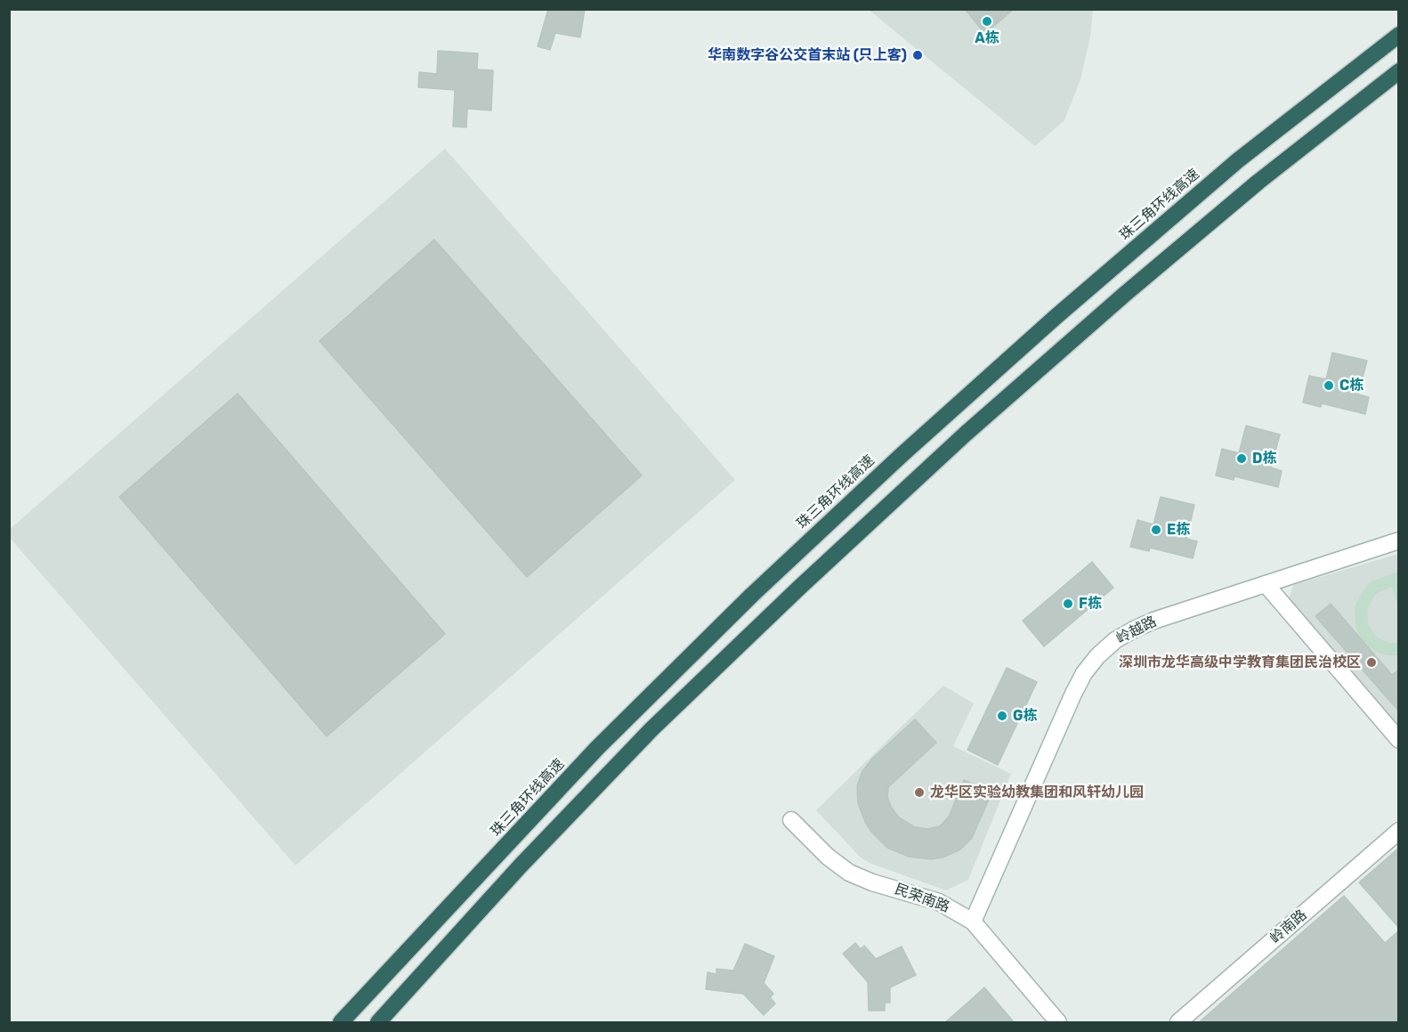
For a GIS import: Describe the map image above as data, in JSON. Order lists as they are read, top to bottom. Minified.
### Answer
{"streets":{"highway":["珠三角环线高速"],"street":["岭越路","民荣南路","岭南路"]},"crossings":[["岭越路","民荣南路"]],"places":["A栋","华南数字谷公交首末站 (只上客)","C栋","D栋","E栋","F栋","深圳市龙华高级中学教育集团民治校区","G栋","龙华区实验幼教集团和风轩幼儿园"]}
